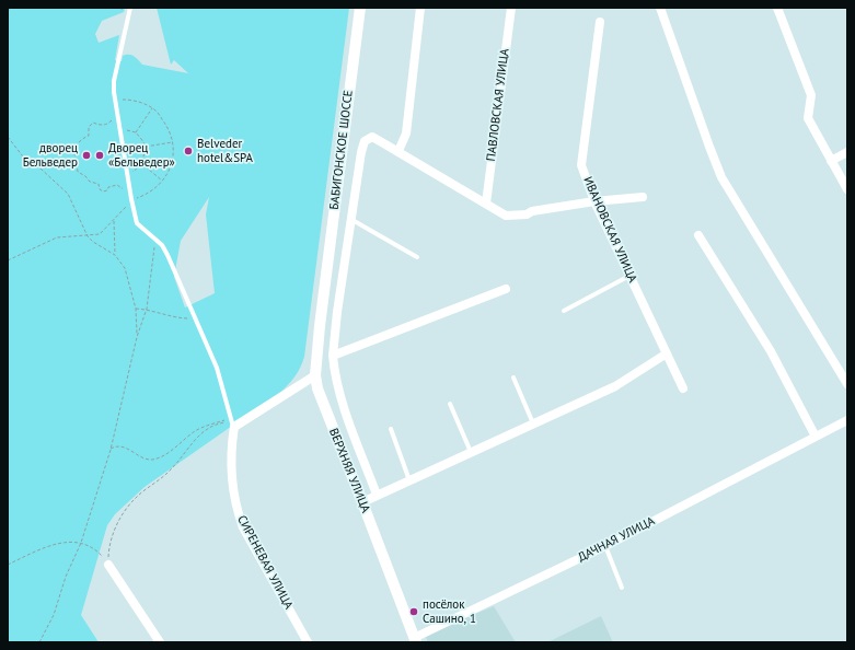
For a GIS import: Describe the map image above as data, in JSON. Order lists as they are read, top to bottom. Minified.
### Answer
{"streets":{"street":["ПАВЛОВСКАЯ УЛИЦА","БАБИГОНСКОЕ ШОССЕ","ИВАНОВСКАЯ УЛИЦА","ВЕРХНЯЯ УЛИЦА","ДАЧНАЯ УЛИЦА","СИРЕНЕВАЯ УЛИЦА"]},"crossings":[["БАБИГОНСКОЕ ШОССЕ","ВЕРХНЯЯ УЛИЦА"],["ВЕРХНЯЯ УЛИЦА","ДАЧНАЯ УЛИЦА"]],"places":["Belveder hotel&SPA","дворец Бельведер","Дворец «Бельведер»","посёлок Сашино, 1"]}
